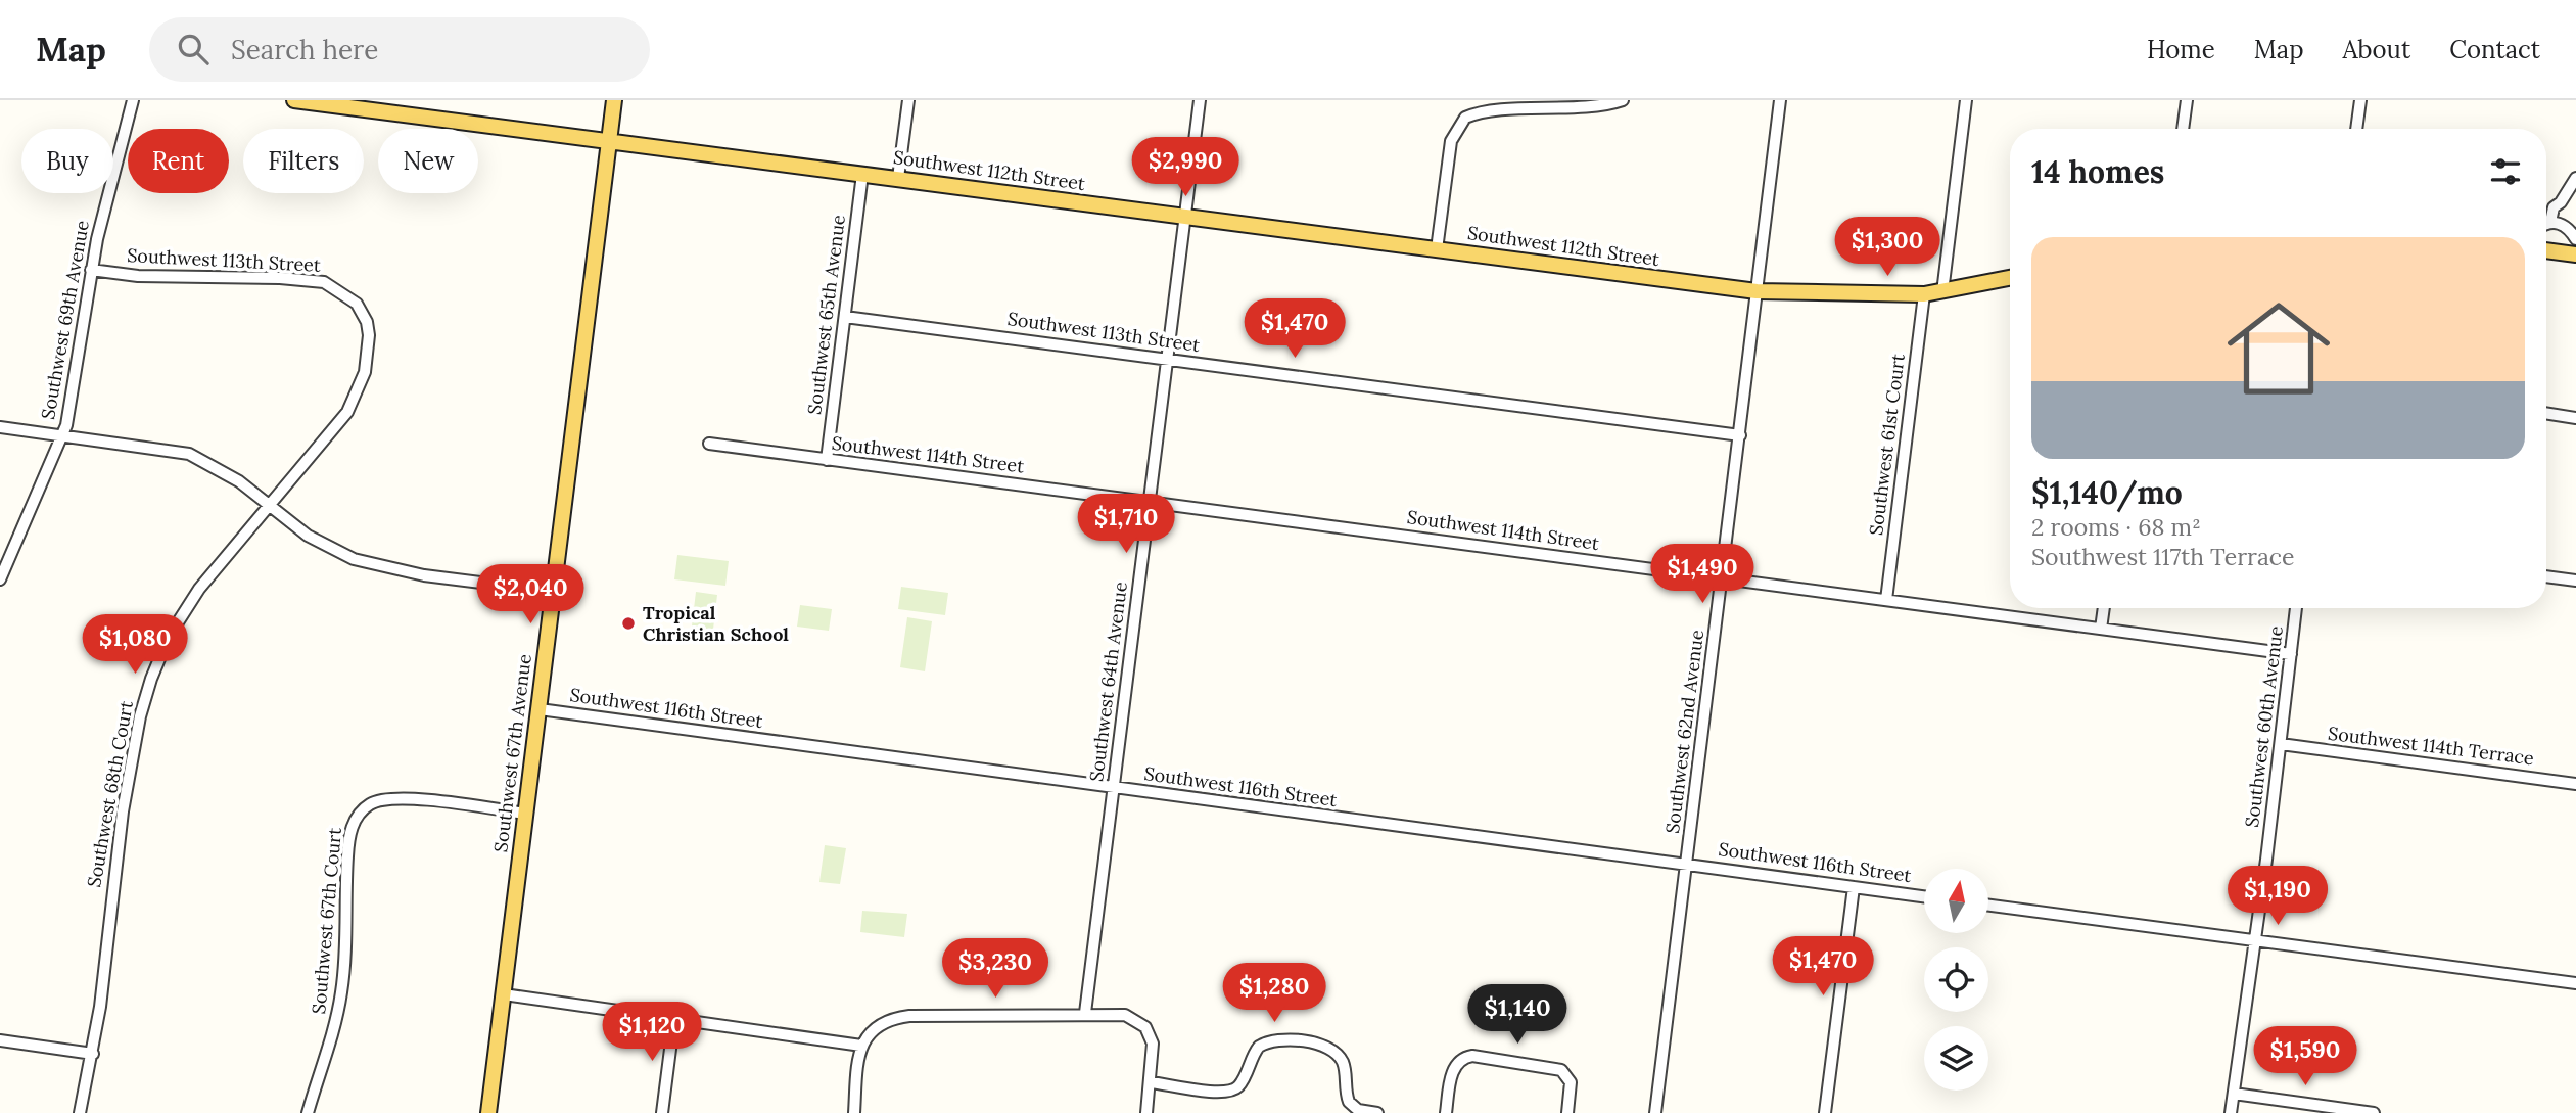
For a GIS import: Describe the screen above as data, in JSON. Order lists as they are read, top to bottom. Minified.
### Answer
{"streets":{"main road":["Southwest 112th Street","Southwest 67th Avenue"],"street":["Southwest 113th Street","Southwest 65th Avenue","Southwest 69th Avenue","Southwest 61st Court","Southwest 114th Street","Southwest 64th Avenue","Southwest 116th Street","Southwest 60th Avenue","Southwest 62nd Avenue","Southwest 114th Terrace","Southwest 68th Court","Southwest 67th Court"]},"crossings":[["Southwest 112th Street","Southwest 65th Avenue"],["Southwest 112th Street","Southwest 61st Court"],["Southwest 112th Street","Southwest 64th Avenue"],["Southwest 112th Street","Southwest 62nd Avenue"],["Southwest 112th Street","Southwest 67th Avenue"],["Southwest 113th Street","Southwest 65th Avenue"],["Southwest 113th Street","Southwest 69th Avenue"],["Southwest 113th Street","Southwest 64th Avenue"],["Southwest 113th Street","Southwest 62nd Avenue"],["Southwest 113th Street","Southwest 68th Court"],["Southwest 65th Avenue","Southwest 114th Street"],["Southwest 61st Court","Southwest 114th Street"],["Southwest 114th Street","Southwest 64th Avenue"],["Southwest 114th Street","Southwest 60th Avenue"],["Southwest 114th Street","Southwest 62nd Avenue"],["Southwest 64th Avenue","Southwest 116th Street"],["Southwest 116th Street","Southwest 62nd Avenue"],["Southwest 116th Street","Southwest 67th Avenue"],["Southwest 60th Avenue","Southwest 114th Terrace"],["Southwest 67th Avenue","Southwest 67th Court"]],"places":["Tropical Christian School"],"north":"top","page":{"header":"Map","search":"Search here","nav":["Home","Map","About","Contact"],"chip":["Buy","Rent","Filters","New"],"heading":"14 homes","price":["$2,990","$1,300","$1,470","$1,710","$1,490","$2,040","$1,080","$1,190","$1,470","$3,230","$1,280","$1,140","$1,120","$1,590"],"list":[{"name":"$1,140/mo","note":"2 rooms · 68 m² · Southwest 117th Terrace"}]}}
